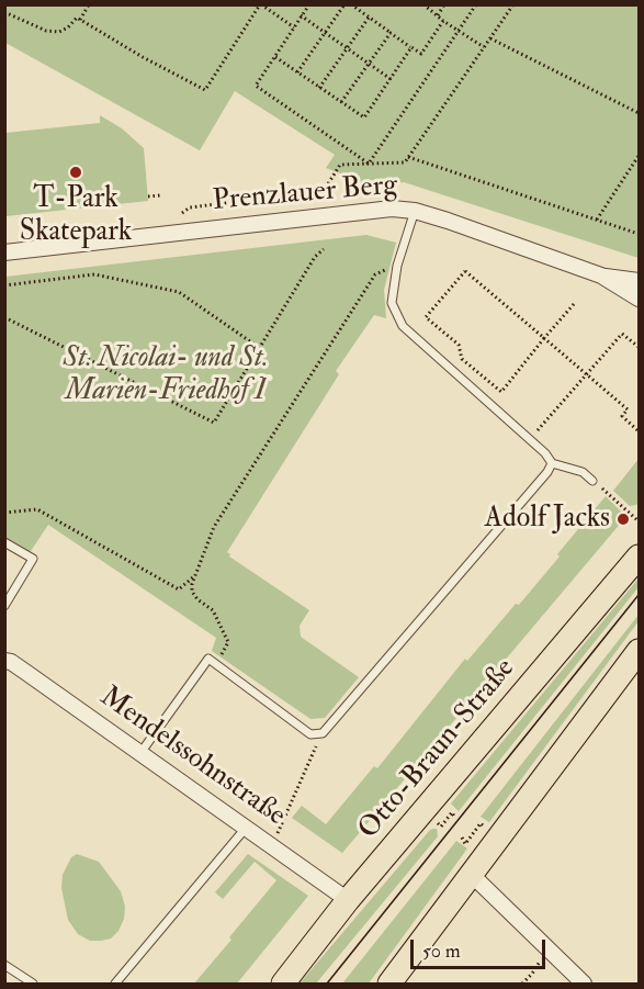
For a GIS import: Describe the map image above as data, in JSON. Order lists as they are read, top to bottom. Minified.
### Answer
{"streets":{"main road":["Otto-Braun-Straße"],"street":["Prenzlauer Berg","Mendelssohnstraße"]},"crossings":[["Otto-Braun-Straße","Mendelssohnstraße"]],"parks":["St. Nicolai- und St. Marien-Friedhof I"],"places":["T-Park Skatepark","Adolf Jacks"],"scale_bar":"50 m"}
